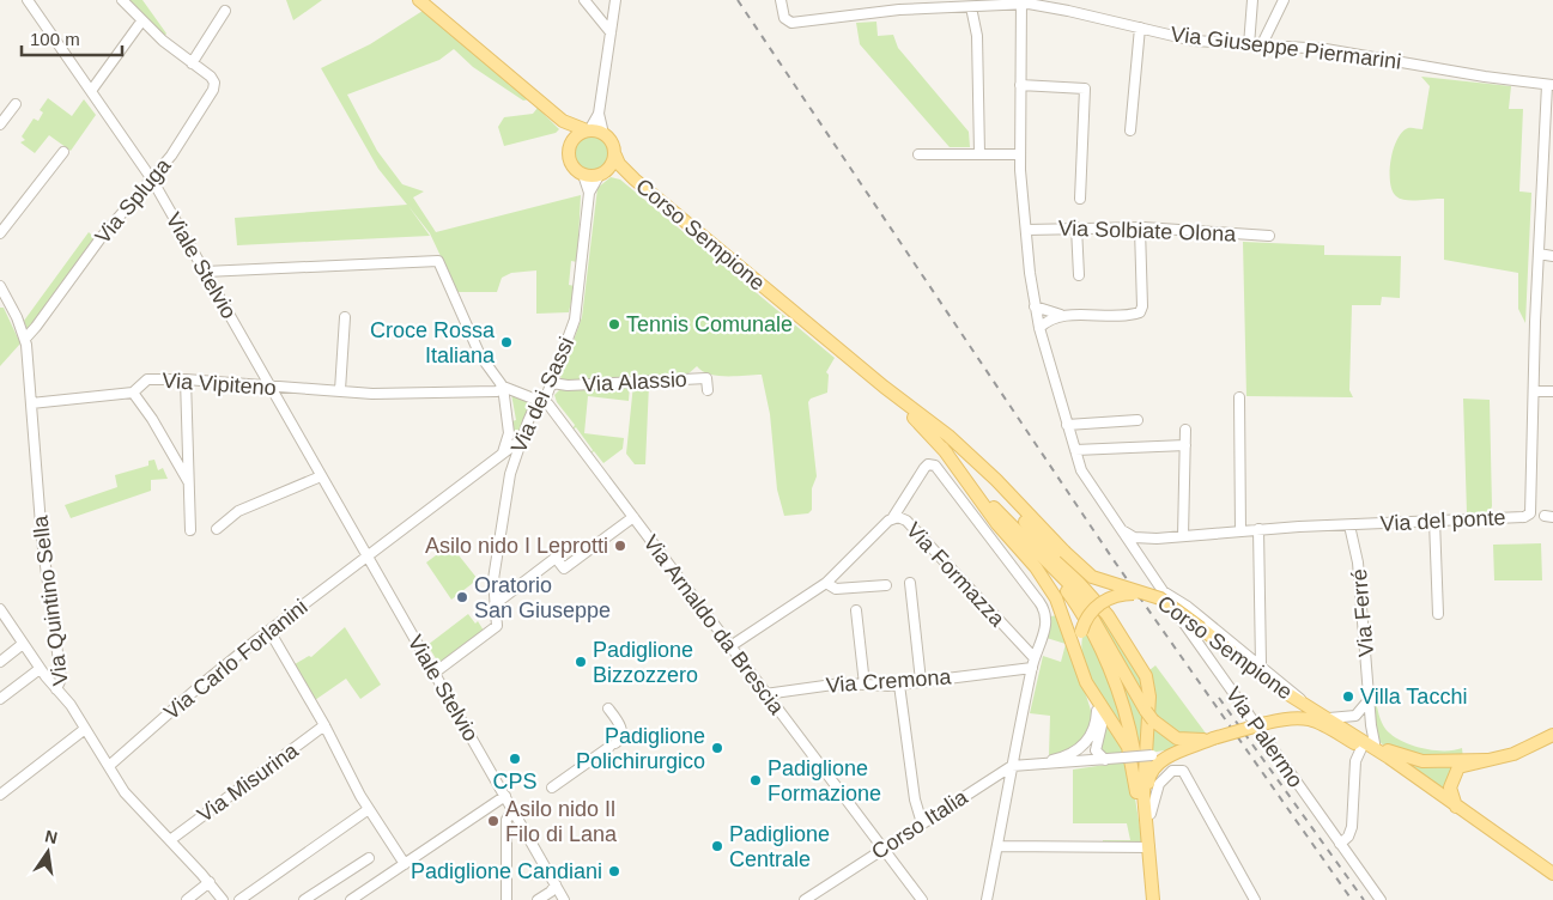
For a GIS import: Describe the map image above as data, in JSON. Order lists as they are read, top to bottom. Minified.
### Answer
{"streets":{"main road":["Corso Sempione"],"street":["Via Giuseppe Piermarini","Via Spluga","Via Solbiate Olona","Viale Stelvio","Via Alassio","Via Vipiteno","Via dei Sassi","Via del ponte","Via Formazza","Via Quintino Sella","Via Ferré","Via Arnaldo da Brescia","Via Carlo Forlanini","Via Cremona","Via Palermo","Via Misurina","Corso Italia"]},"crossings":[["Via Giuseppe Piermarini","Via Palermo"],["Via Spluga","Viale Stelvio"],["Via Spluga","Via Quintino Sella"],["Via Solbiate Olona","Via Palermo"],["Viale Stelvio","Via Vipiteno"],["Viale Stelvio","Via dei Sassi"],["Viale Stelvio","Via Carlo Forlanini"],["Via Alassio","Via dei Sassi"],["Via Vipiteno","Via Quintino Sella"],["Via dei Sassi","Via Arnaldo da Brescia"],["Via dei Sassi","Via Carlo Forlanini"],["Via del ponte","Via Ferré"],["Via del ponte","Via Palermo"],["Via Formazza","Via Arnaldo da Brescia"],["Via Formazza","Via Cremona"],["Via Quintino Sella","Via Carlo Forlanini"],["Via Quintino Sella","Via Misurina"],["Via Arnaldo da Brescia","Via Cremona"],["Via Arnaldo da Brescia","Corso Italia"]],"places":["Tennis Comunale","Croce Rossa Italiana","Asilo nido I Leprotti","Oratorio San Giuseppe","Padiglione Bizzozzero","Villa Tacchi","Padiglione Polichirurgico","CPS","Padiglione Formazione","Asilo nido Il Filo di Lana","Padiglione Centrale","Padiglione Candiani"],"scale_bar":"100 m","north":"top"}
